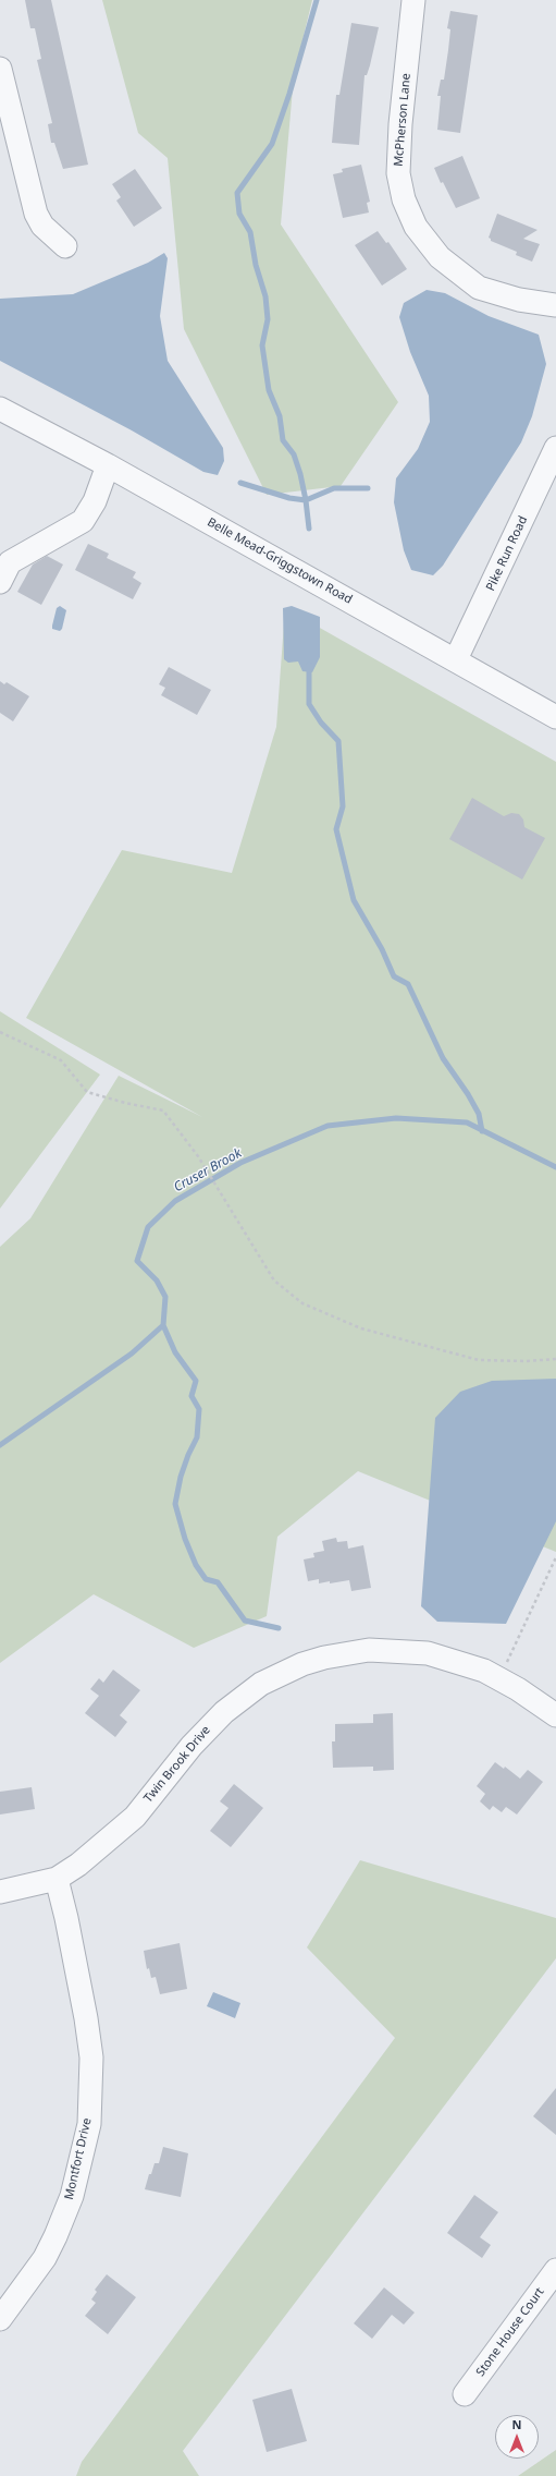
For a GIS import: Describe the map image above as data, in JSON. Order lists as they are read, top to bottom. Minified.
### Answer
{"streets":{"street":["McPherson Lane","Pike Run Road","Belle Mead-Griggstown Road","Twin Brook Drive","Montfort Drive","Stone House Court"]},"crossings":[["Pike Run Road","Belle Mead-Griggstown Road"],["Twin Brook Drive","Montfort Drive"]],"water":["Cruser Brook"],"north":"top"}
